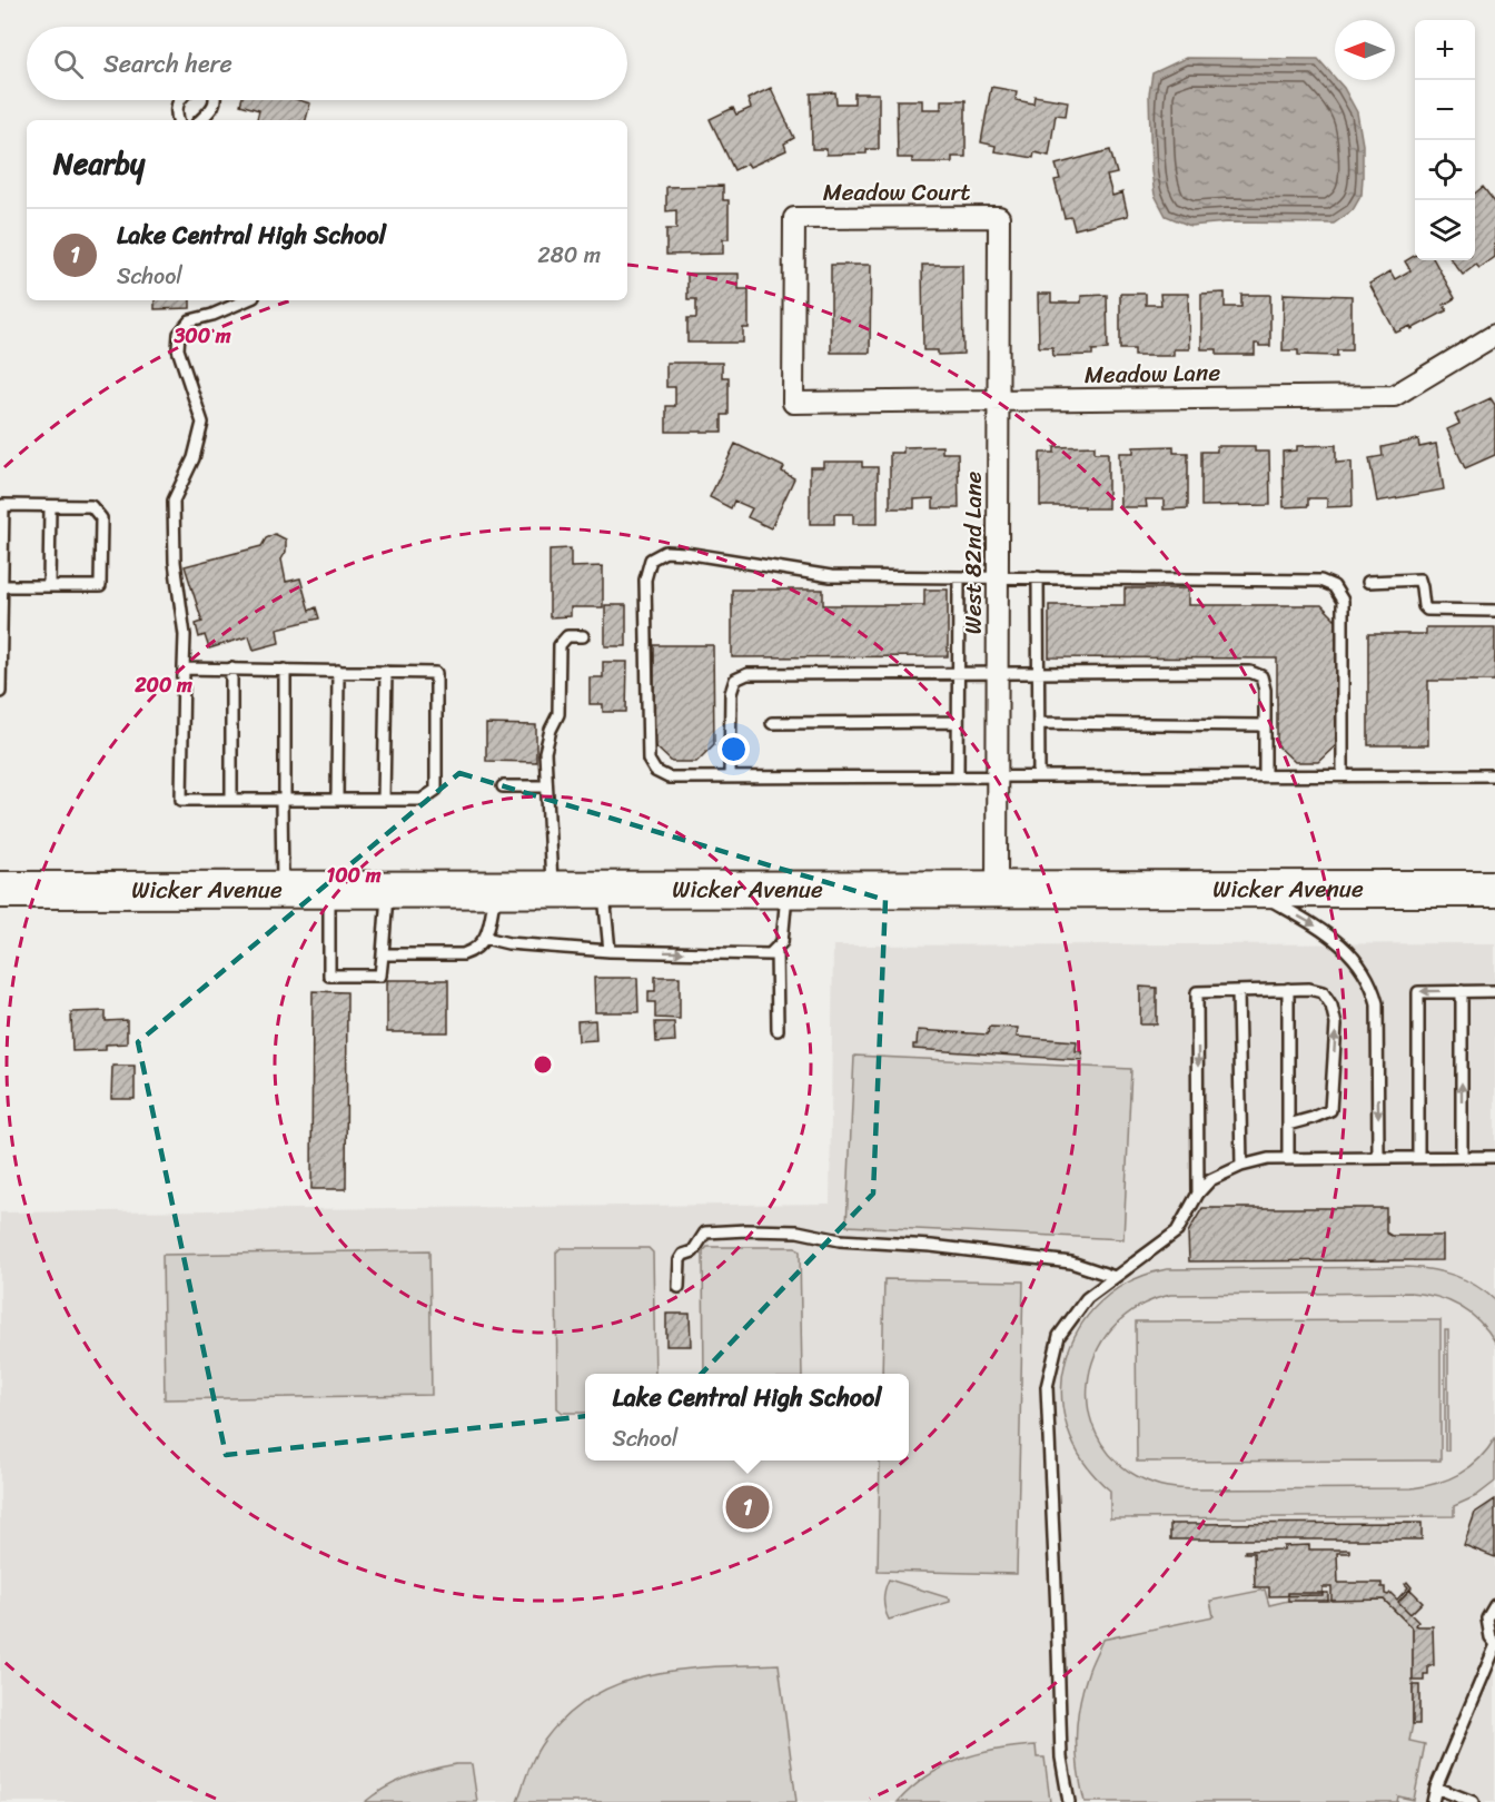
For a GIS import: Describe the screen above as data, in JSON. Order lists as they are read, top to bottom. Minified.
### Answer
{"streets":{"highway":["Wicker Avenue"],"street":["Meadow Court","Meadow Lane","West 82nd Lane"]},"crossings":[["Meadow Court","Meadow Lane"],["Meadow Court","West 82nd Lane"],["Meadow Lane","West 82nd Lane"],["West 82nd Lane","Wicker Avenue"]],"north":"left","page":{"map_buttons":["+","−"],"search":"Search here","heading":"Nearby","list":[{"mark":"1","name":"Lake Central High School","note":"School","value":"280 m"}],"popup":["Lake Central High School","School"],"pins":"1"},"rings":["300 m","200 m","100 m"]}
